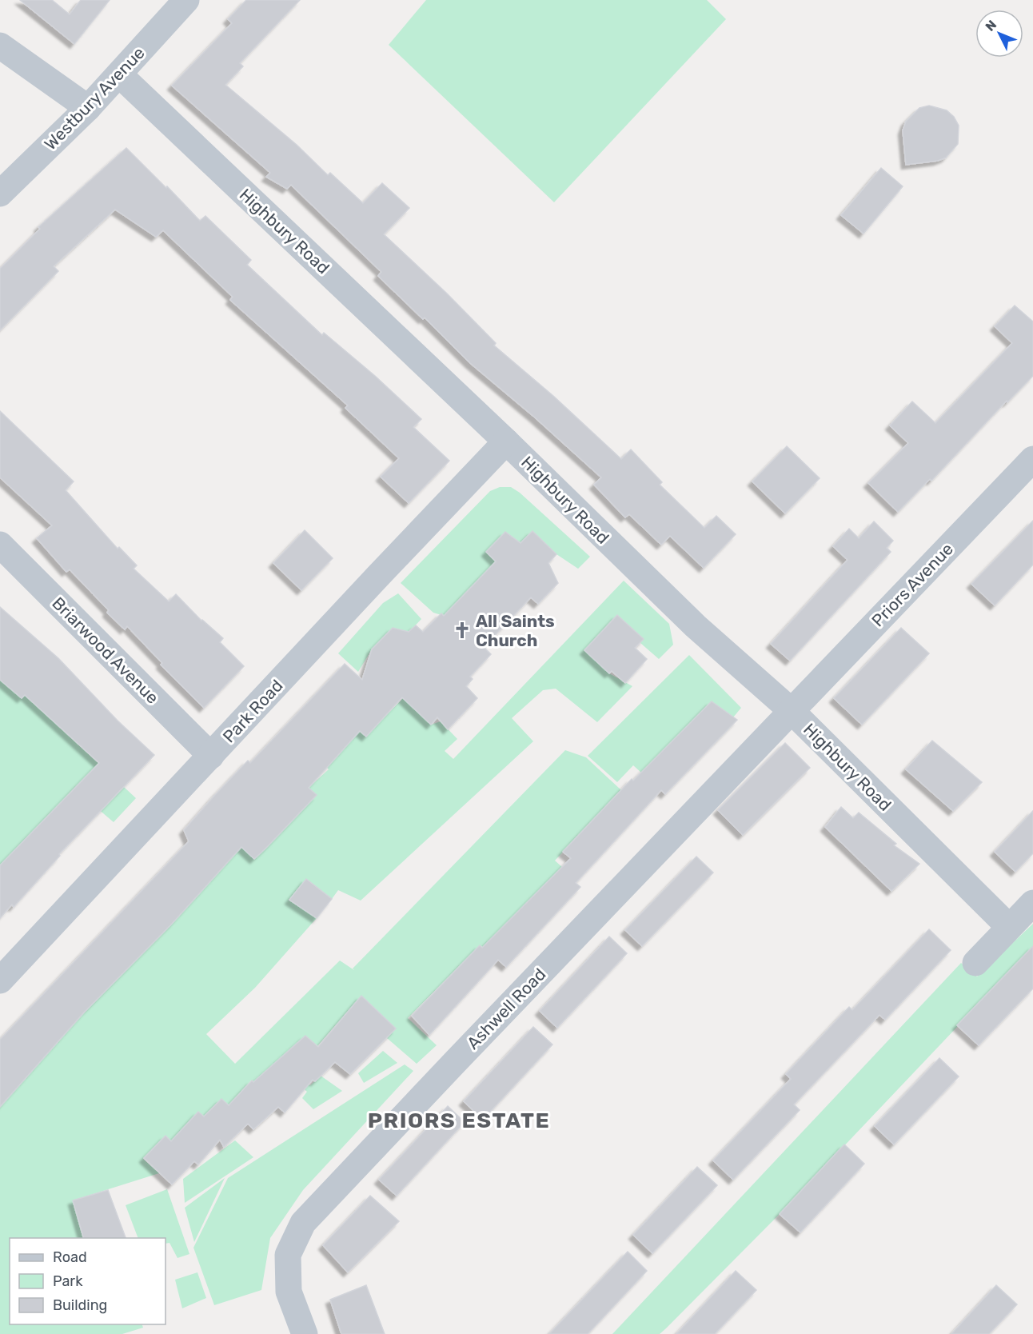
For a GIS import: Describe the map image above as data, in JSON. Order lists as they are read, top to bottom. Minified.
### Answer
{"streets":{"street":["Westbury Avenue","Highbury Road","Priors Avenue","Briarwood Avenue","Park Road","Ashwell Road"]},"crossings":[["Westbury Avenue","Highbury Road"],["Highbury Road","Priors Avenue"],["Highbury Road","Park Road"],["Highbury Road","Ashwell Road"],["Priors Avenue","Ashwell Road"],["Briarwood Avenue","Park Road"]],"districts":["PRIORS ESTATE"],"places":{"church":["All Saints Church"]},"legend":["Road","Park","Building"],"north":"top left"}
